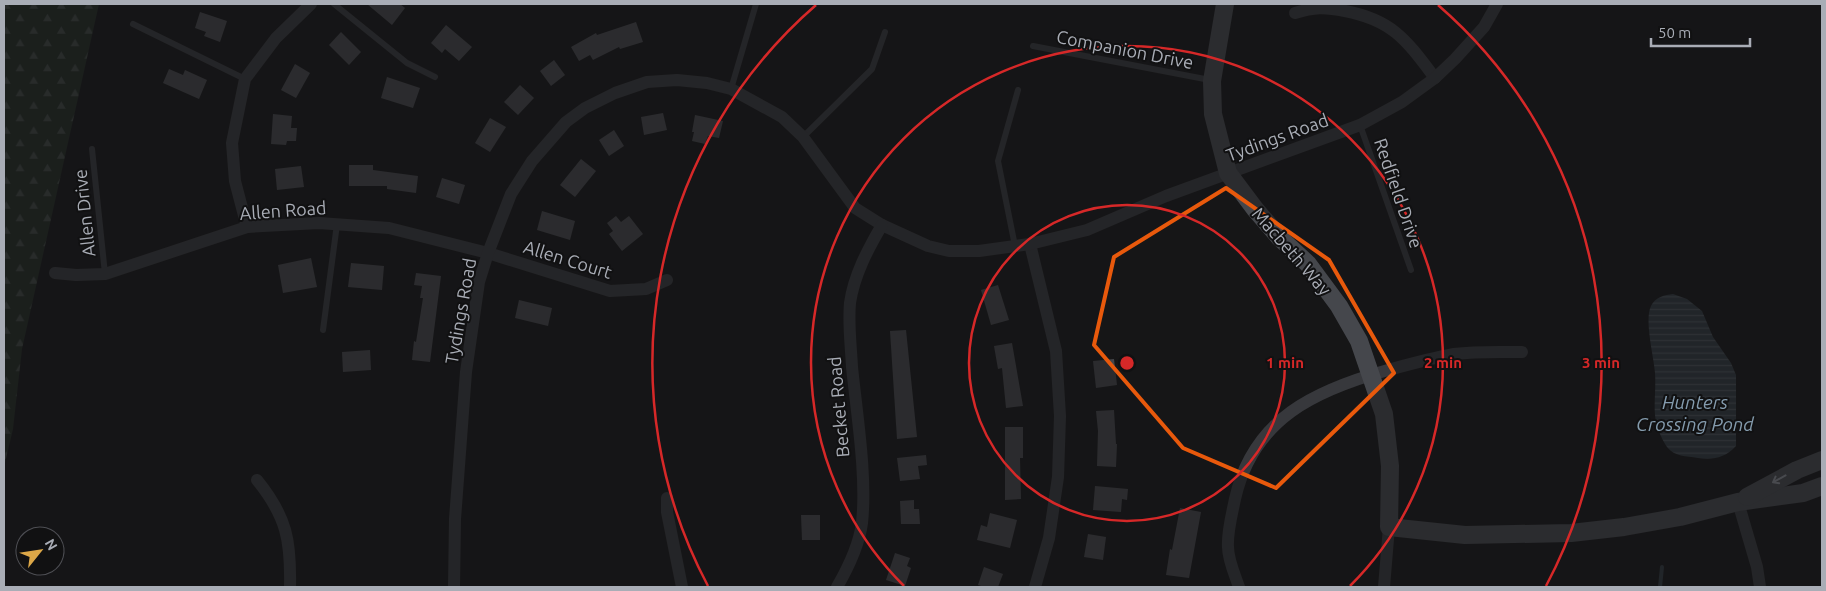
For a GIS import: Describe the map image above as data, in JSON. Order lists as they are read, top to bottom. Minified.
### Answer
{"streets":{"street":["Tydings Road","Allen Road","Macbeth Way","Allen Court","Becket Road"],"lane":["Companion Drive","Redfield Drive","Allen Drive"]},"crossings":[["Companion Drive","Macbeth Way"],["Tydings Road","Redfield Drive"],["Tydings Road","Allen Road"],["Tydings Road","Macbeth Way"],["Tydings Road","Allen Court"],["Tydings Road","Becket Road"],["Allen Road","Allen Drive"],["Allen Road","Allen Court"]],"water":["Hunters Crossing Pond"],"scale_bar":"50 m","north":"top right","rings":["1 min","2 min","3 min"]}
